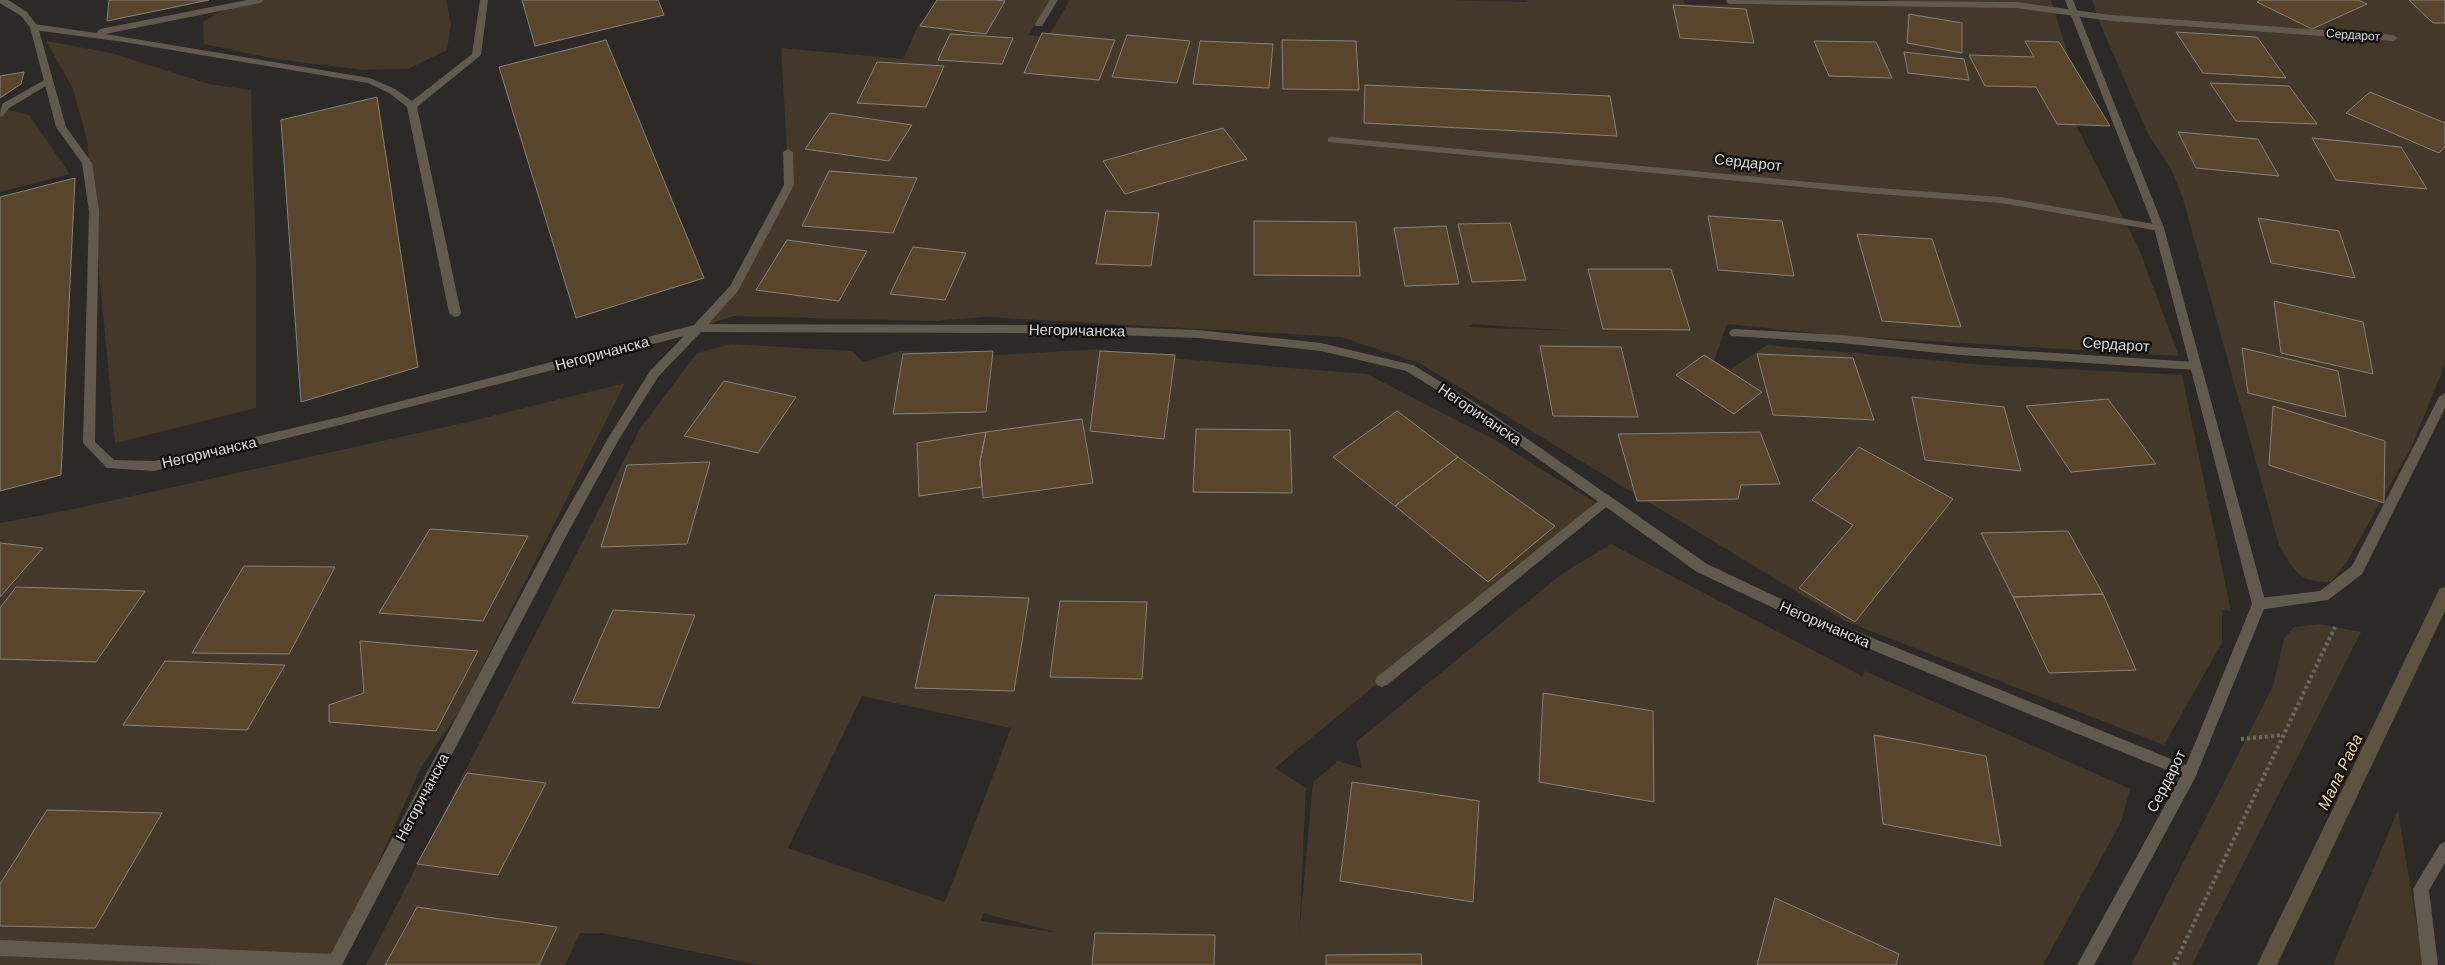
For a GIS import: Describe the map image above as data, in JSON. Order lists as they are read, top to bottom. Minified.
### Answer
{"streets":{"street":["Сердарот","Негоричанска"]},"crossings":[["Сердарот","Негоричанска"]],"water":["Мала Рада"]}
